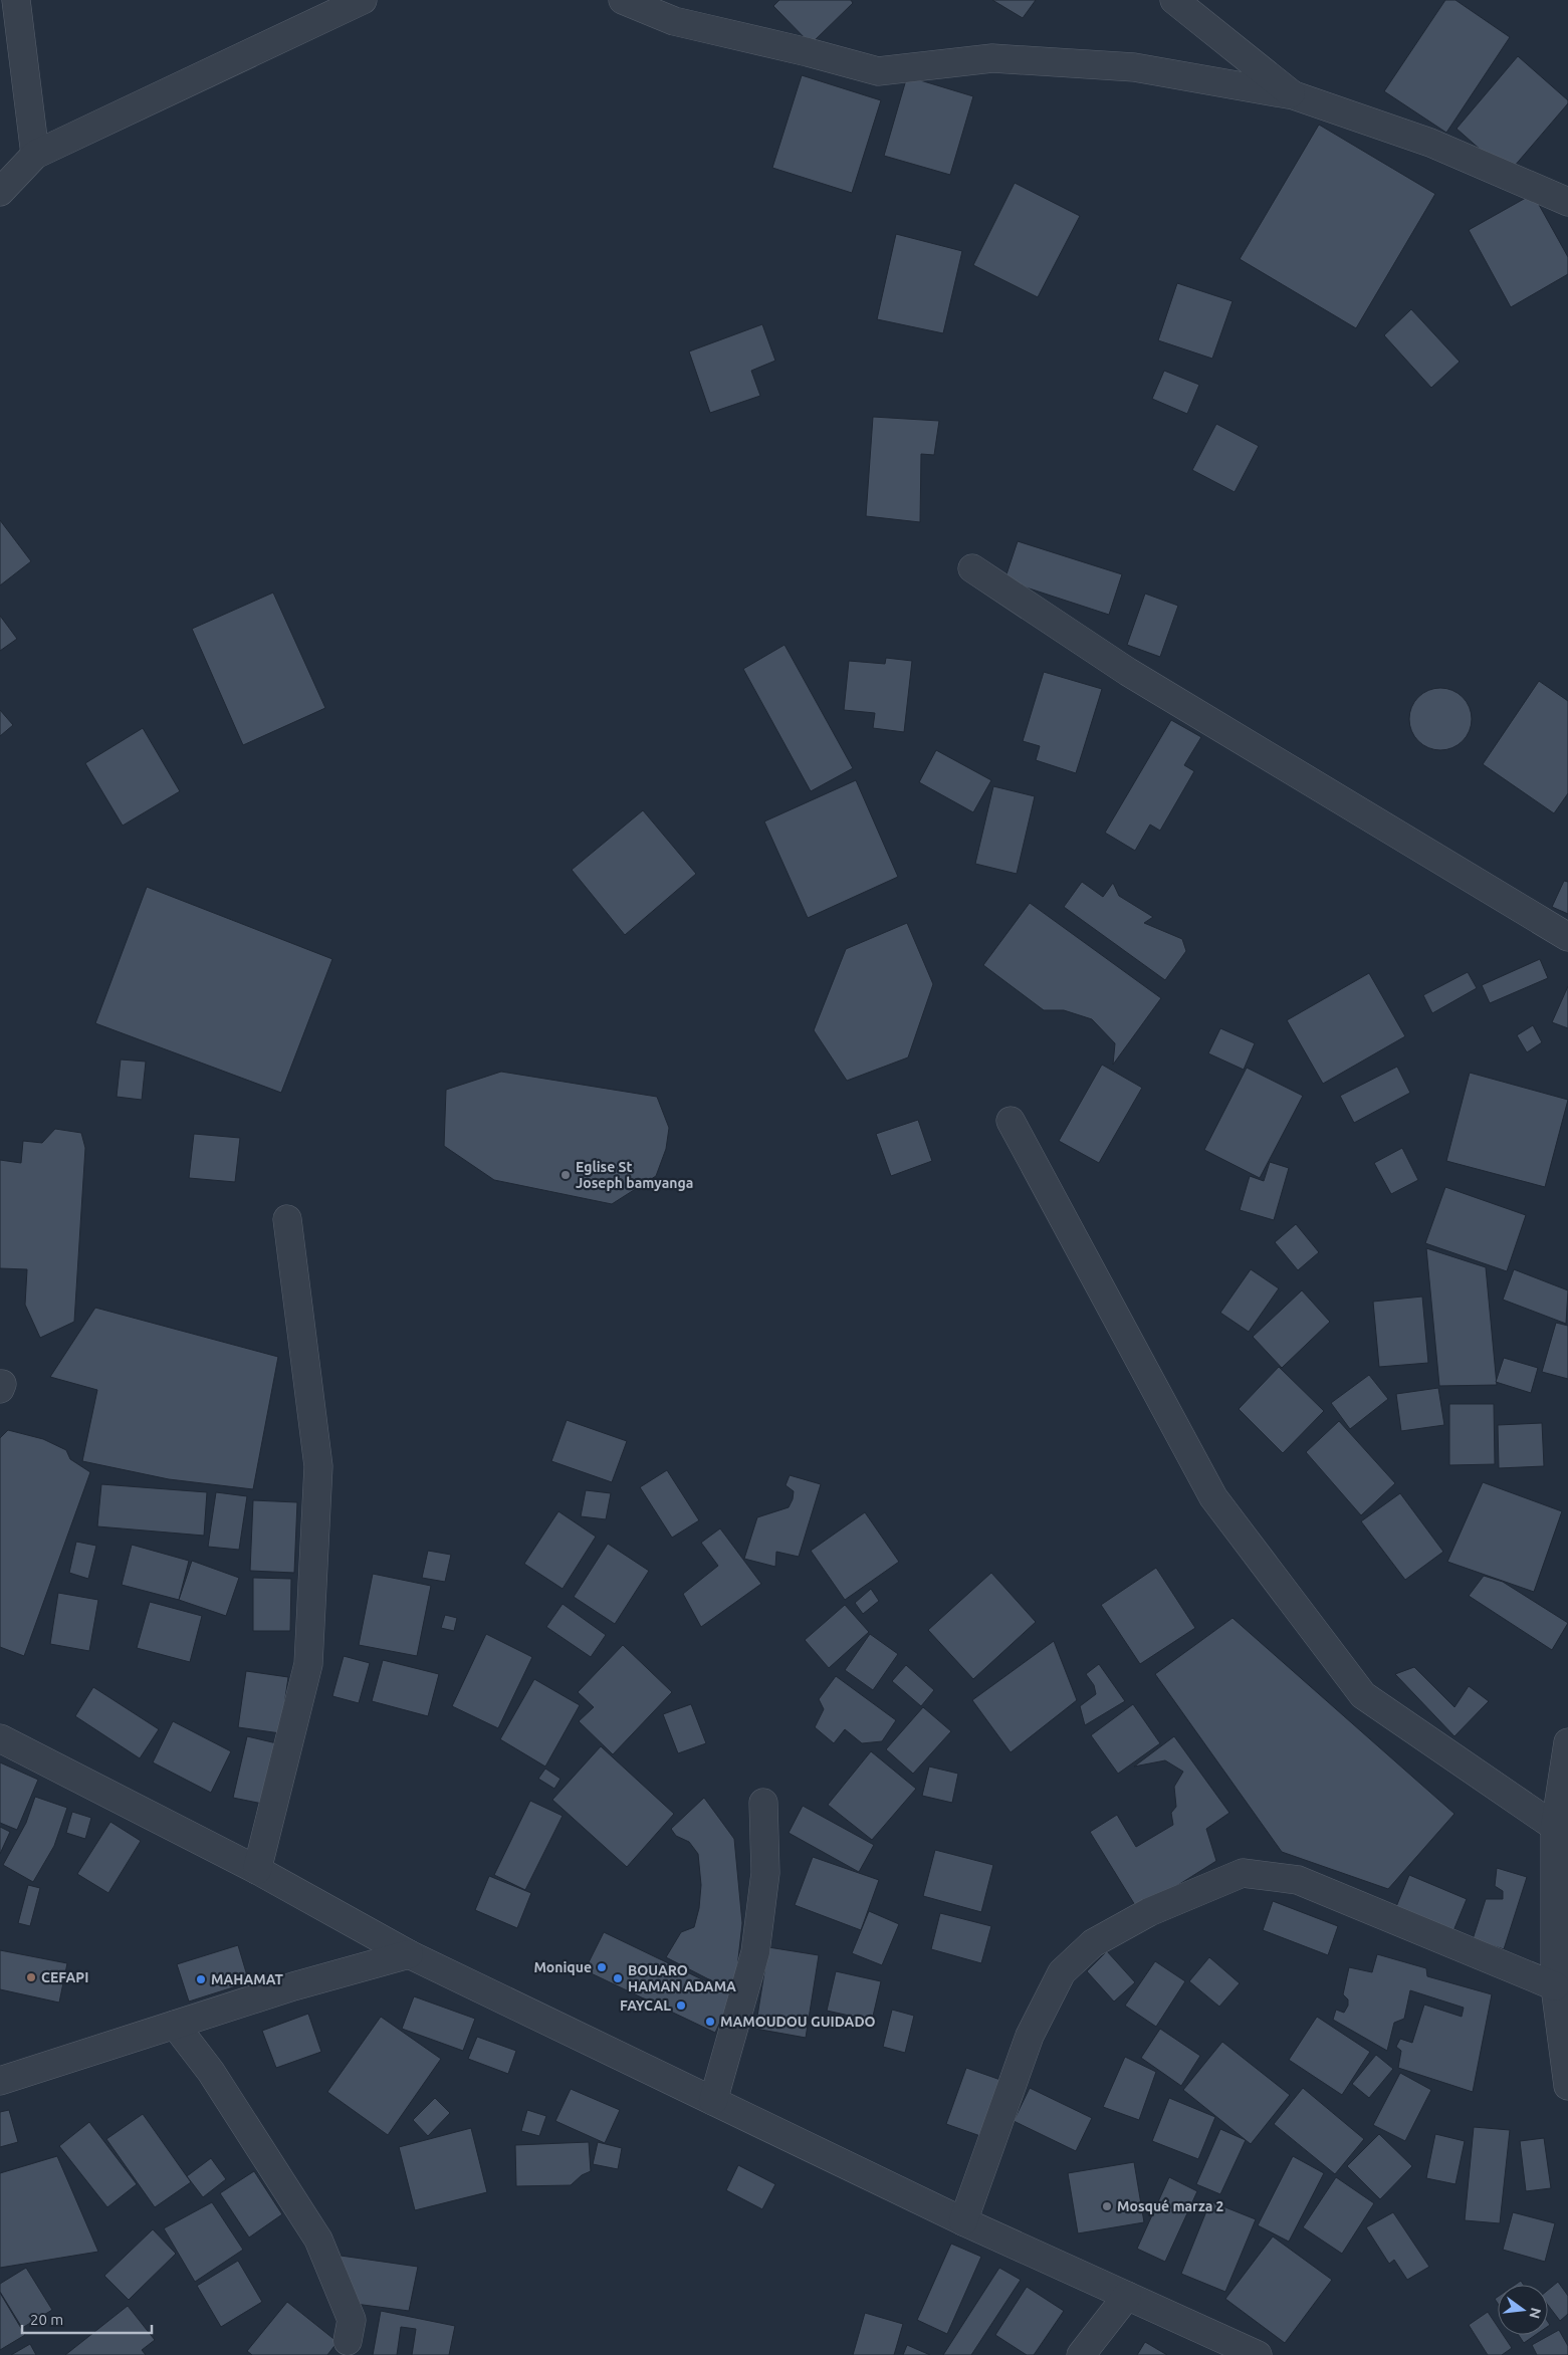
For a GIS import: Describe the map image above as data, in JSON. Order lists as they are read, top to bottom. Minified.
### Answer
{"places":["Eglise St Joseph bamyanga","Monique","CEFAPI","BOUARO HAMAN ADAMA","MAHAMAT","FAYCAL","MAMOUDOU GUIDADO","Mosqué marza 2"],"scale_bar":"20 m","north":"right"}
